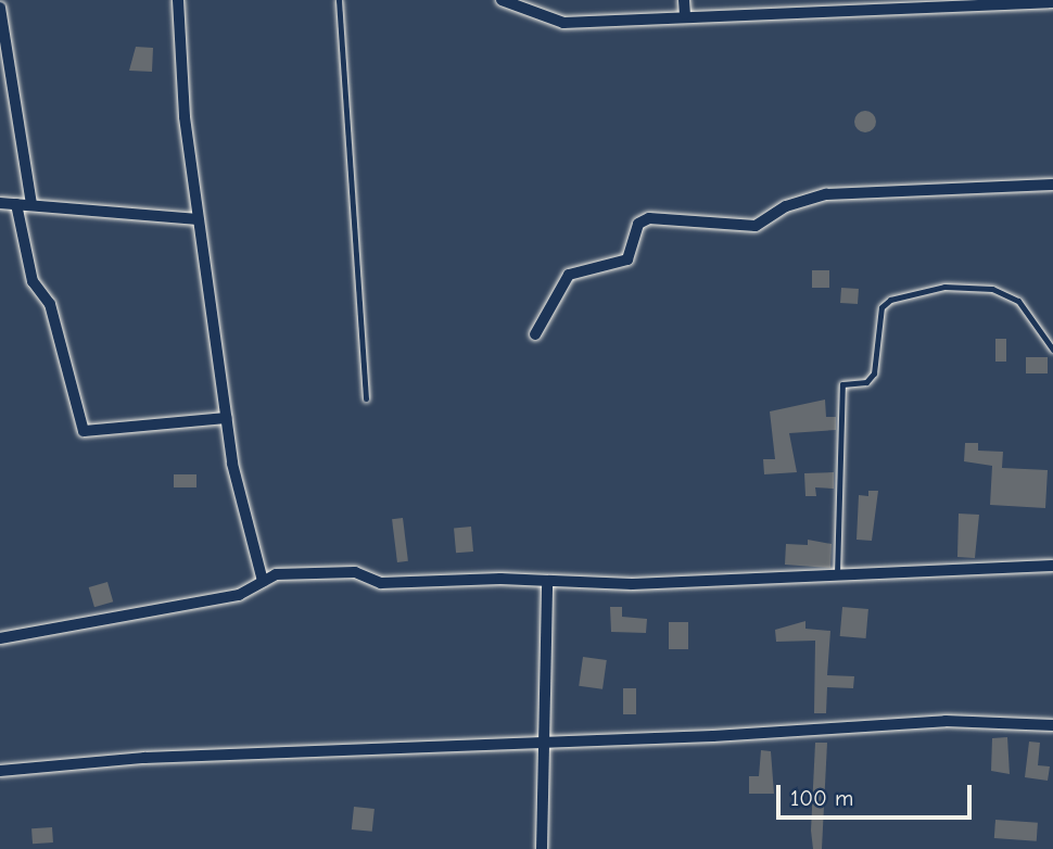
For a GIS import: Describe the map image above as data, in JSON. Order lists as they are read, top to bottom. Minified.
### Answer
{"scale_bar":"100 m"}
